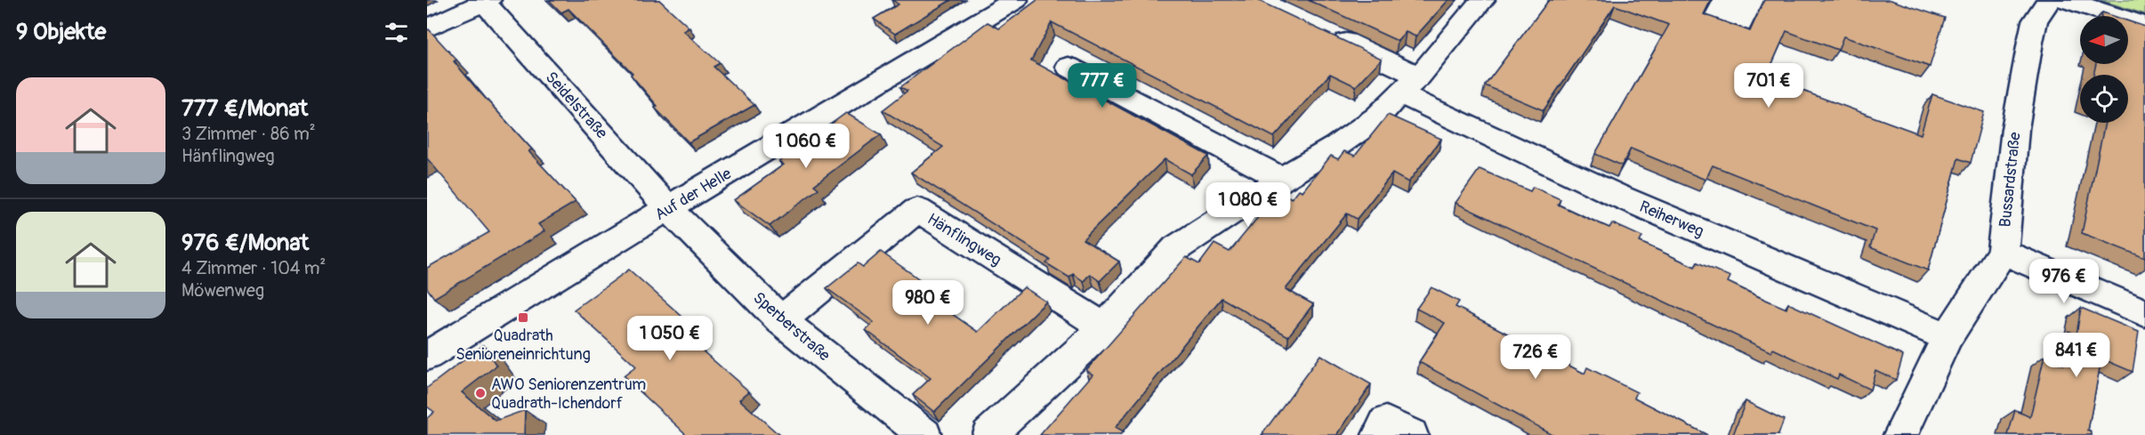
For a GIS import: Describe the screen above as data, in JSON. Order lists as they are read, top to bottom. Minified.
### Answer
{"streets":{"street":["Seidelstraße","Bussardstraße","Auf der Helle","Reiherweg","Hänflingweg","Sperberstraße"]},"crossings":[["Seidelstraße","Auf der Helle"],["Seidelstraße","Sperberstraße"],["Bussardstraße","Reiherweg"],["Auf der Helle","Sperberstraße"],["Hänflingweg","Sperberstraße"]],"places":{"transit":["Quadrath Senioreneinrichtung"],"other":["AWO Seniorenzentrum Quadrath-Ichendorf"]},"north":"left","page":{"heading":"9 Objekte","price":["777 €","701 €","1 060 €","1 080 €","976 €","980 €","1 050 €","841 €","726 €"],"list":[{"name":"777 €/Monat","note":"3 Zimmer · 86 m² · Hänflingweg"},{"name":"976 €/Monat","note":"4 Zimmer · 104 m² · Möwenweg"}]}}
